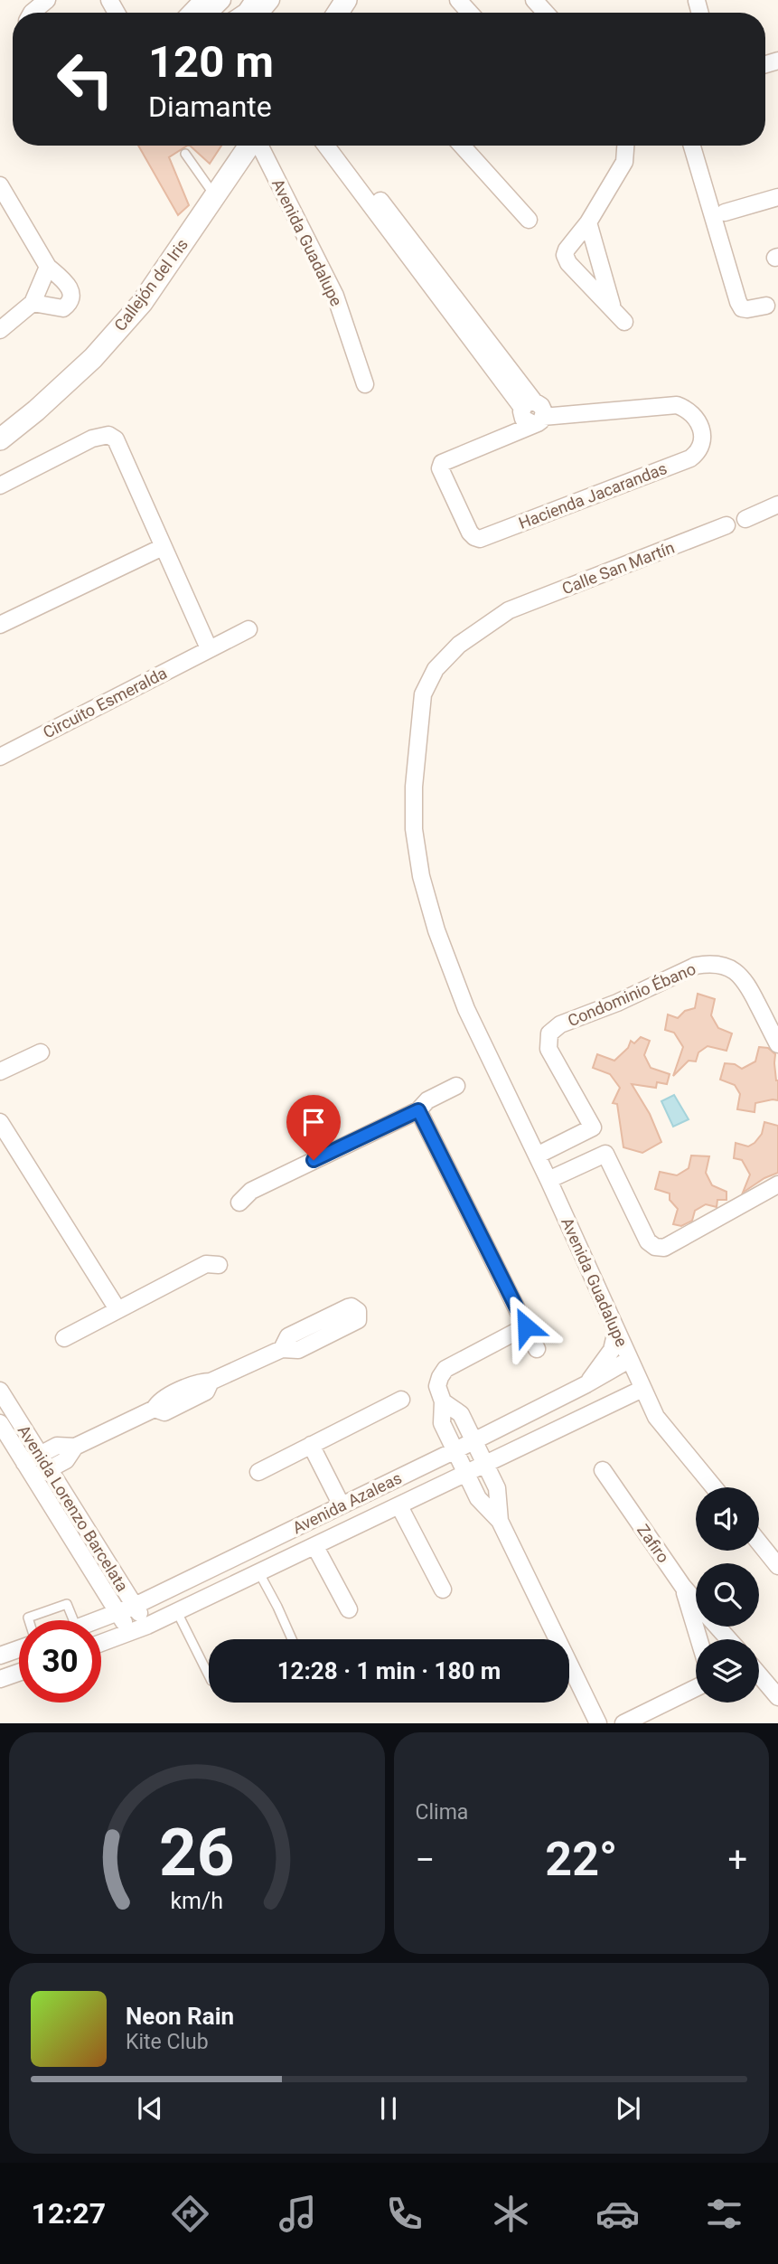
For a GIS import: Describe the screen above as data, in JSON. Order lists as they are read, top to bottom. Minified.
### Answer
{"streets":{"street":["Avenida Guadalupe","Callejón del Iris","Hacienda Jacarandas","Calle San Martín","Circuito Esmeralda","Condominio Ébano","Avenida Azaleas","Avenida Lorenzo Barcelata","Zafiro"]},"crossings":[["Avenida Guadalupe","Calle San Martín"],["Avenida Guadalupe","Condominio Ébano"],["Avenida Guadalupe","Avenida Azaleas"],["Avenida Azaleas","Avenida Lorenzo Barcelata"]],"page":{"turn":["120 m","Diamante"],"limit":"30","trip":"12:28 · 1 min · 180 m","tile":"Clima","heat":["−","22°","+"],"song":["Neon Rain","Kite Club"],"tabs":"12:27","gauge":["26","km/h"]}}
